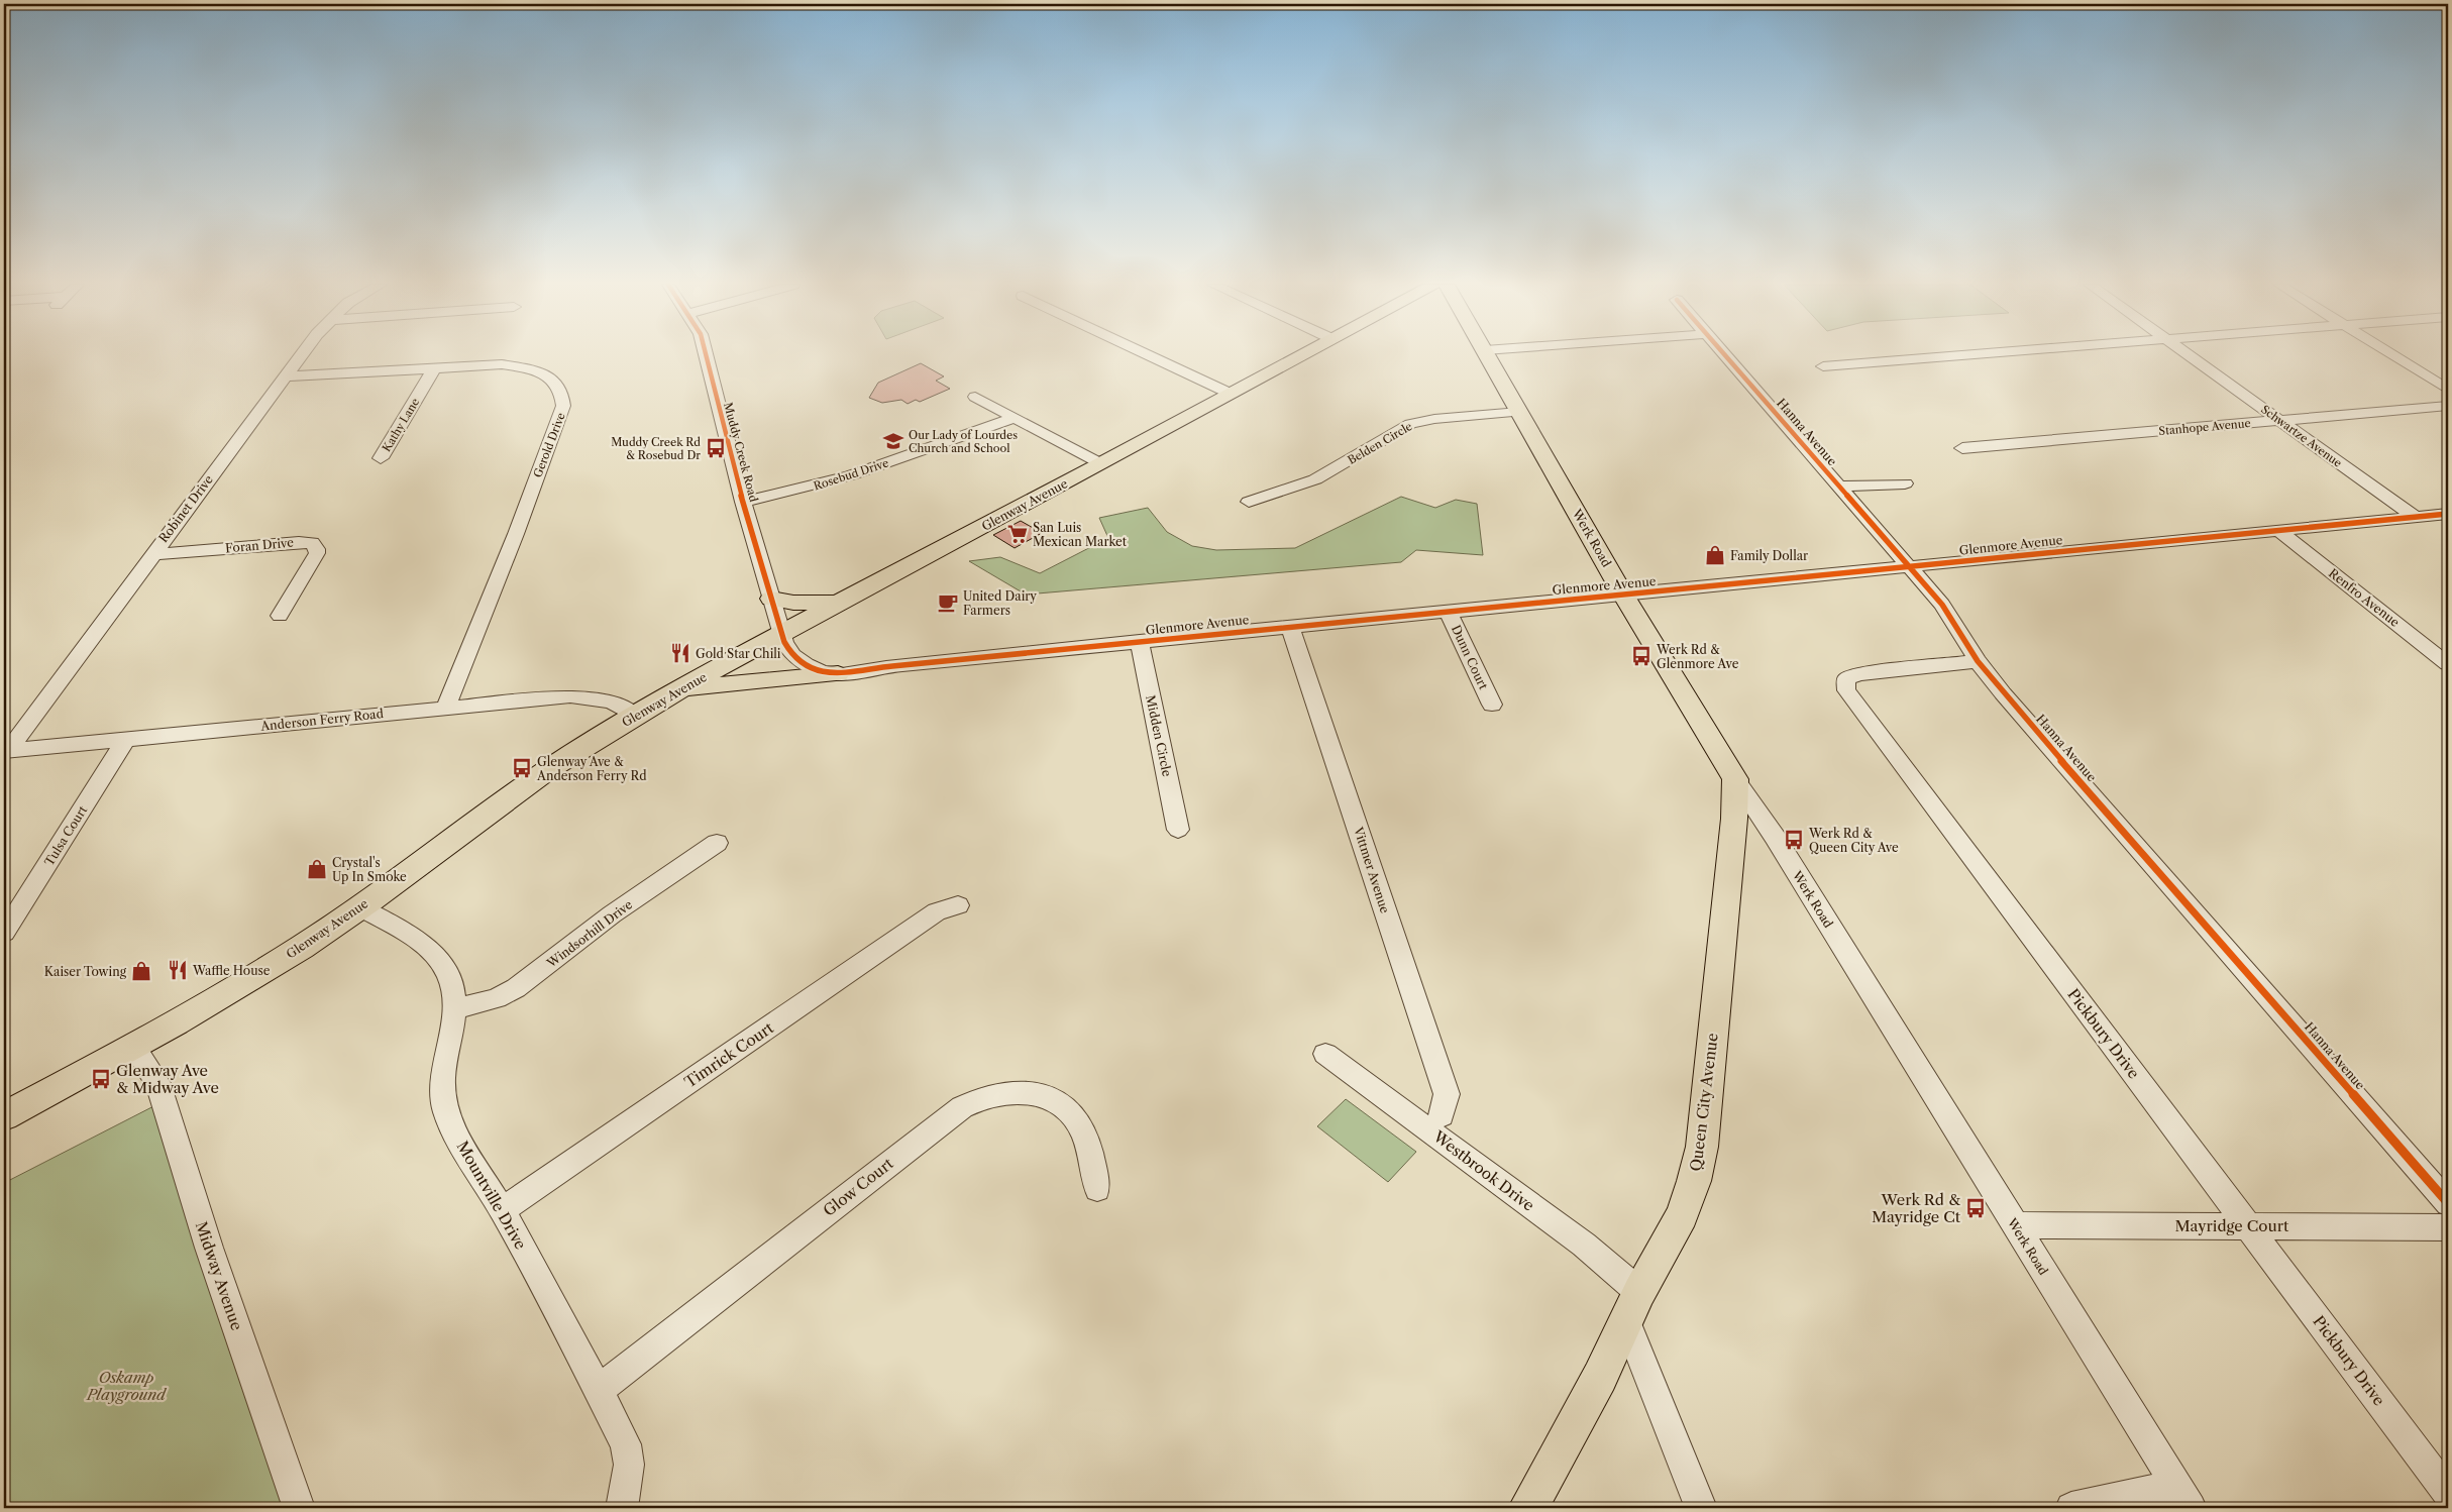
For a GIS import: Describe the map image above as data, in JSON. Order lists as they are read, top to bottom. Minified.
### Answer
{"streets":{"main road":["Glenway Avenue","Werk Road","Queen City Avenue"],"street":["Kathy Lane","Stanhope Avenue","Hanna Avenue","Schwartze Avenue","Belden Circle","Gerold Drive","Muddy Creek Road","Rosebud Drive","Robinet Drive","Foran Drive","Glenmore Avenue","Renfro Avenue","Dunn Court","Anderson Ferry Road","Midden Circle","Tulsa Court","Vittmer Avenue","Windsorhill Drive","Pickbury Drive","Timrick Court","Westbrook Drive","Glow Court","Mountville Drive","Mayridge Court","Midway Avenue"]},"crossings":[["Kathy Lane","Gerold Drive"],["Stanhope Avenue","Schwartze Avenue"],["Hanna Avenue","Glenmore Avenue"],["Hanna Avenue","Pickbury Drive"],["Schwartze Avenue","Glenmore Avenue"],["Belden Circle","Werk Road"],["Gerold Drive","Robinet Drive"],["Gerold Drive","Anderson Ferry Road"],["Muddy Creek Road","Rosebud Drive"],["Muddy Creek Road","Glenway Avenue"],["Muddy Creek Road","Glenmore Avenue"],["Glenway Avenue","Glenmore Avenue"],["Glenway Avenue","Anderson Ferry Road"],["Glenway Avenue","Mountville Drive"],["Glenway Avenue","Midway Avenue"],["Robinet Drive","Foran Drive"],["Robinet Drive","Anderson Ferry Road"],["Werk Road","Glenmore Avenue"],["Werk Road","Queen City Avenue"],["Werk Road","Mayridge Court"],["Glenmore Avenue","Renfro Avenue"],["Glenmore Avenue","Dunn Court"],["Glenmore Avenue","Midden Circle"],["Glenmore Avenue","Vittmer Avenue"],["Anderson Ferry Road","Tulsa Court"],["Windsorhill Drive","Mountville Drive"],["Pickbury Drive","Mayridge Court"],["Timrick Court","Mountville Drive"],["Queen City Avenue","Westbrook Drive"],["Glow Court","Mountville Drive"]],"parks":["Oskamp Playground"],"places":{"school or university":["Our Lady of Lourdes Church and School"],"bus stop":["Muddy Creek Rd & Rosebud Dr","Werk Rd & Glenmore Ave","Glenway Ave & Anderson Ferry Rd","Werk Rd & Queen City Ave","Glenway Ave & Midway Ave","Werk Rd & Mayridge Ct"],"supermarket":["San Luis Mexican Market"],"shop":["Family Dollar","Crystal's Up In Smoke","Kaiser Towing"],"cafe":["United Dairy Farmers"],"restaurant":["Gold Star Chili","Waffle House"]}}
